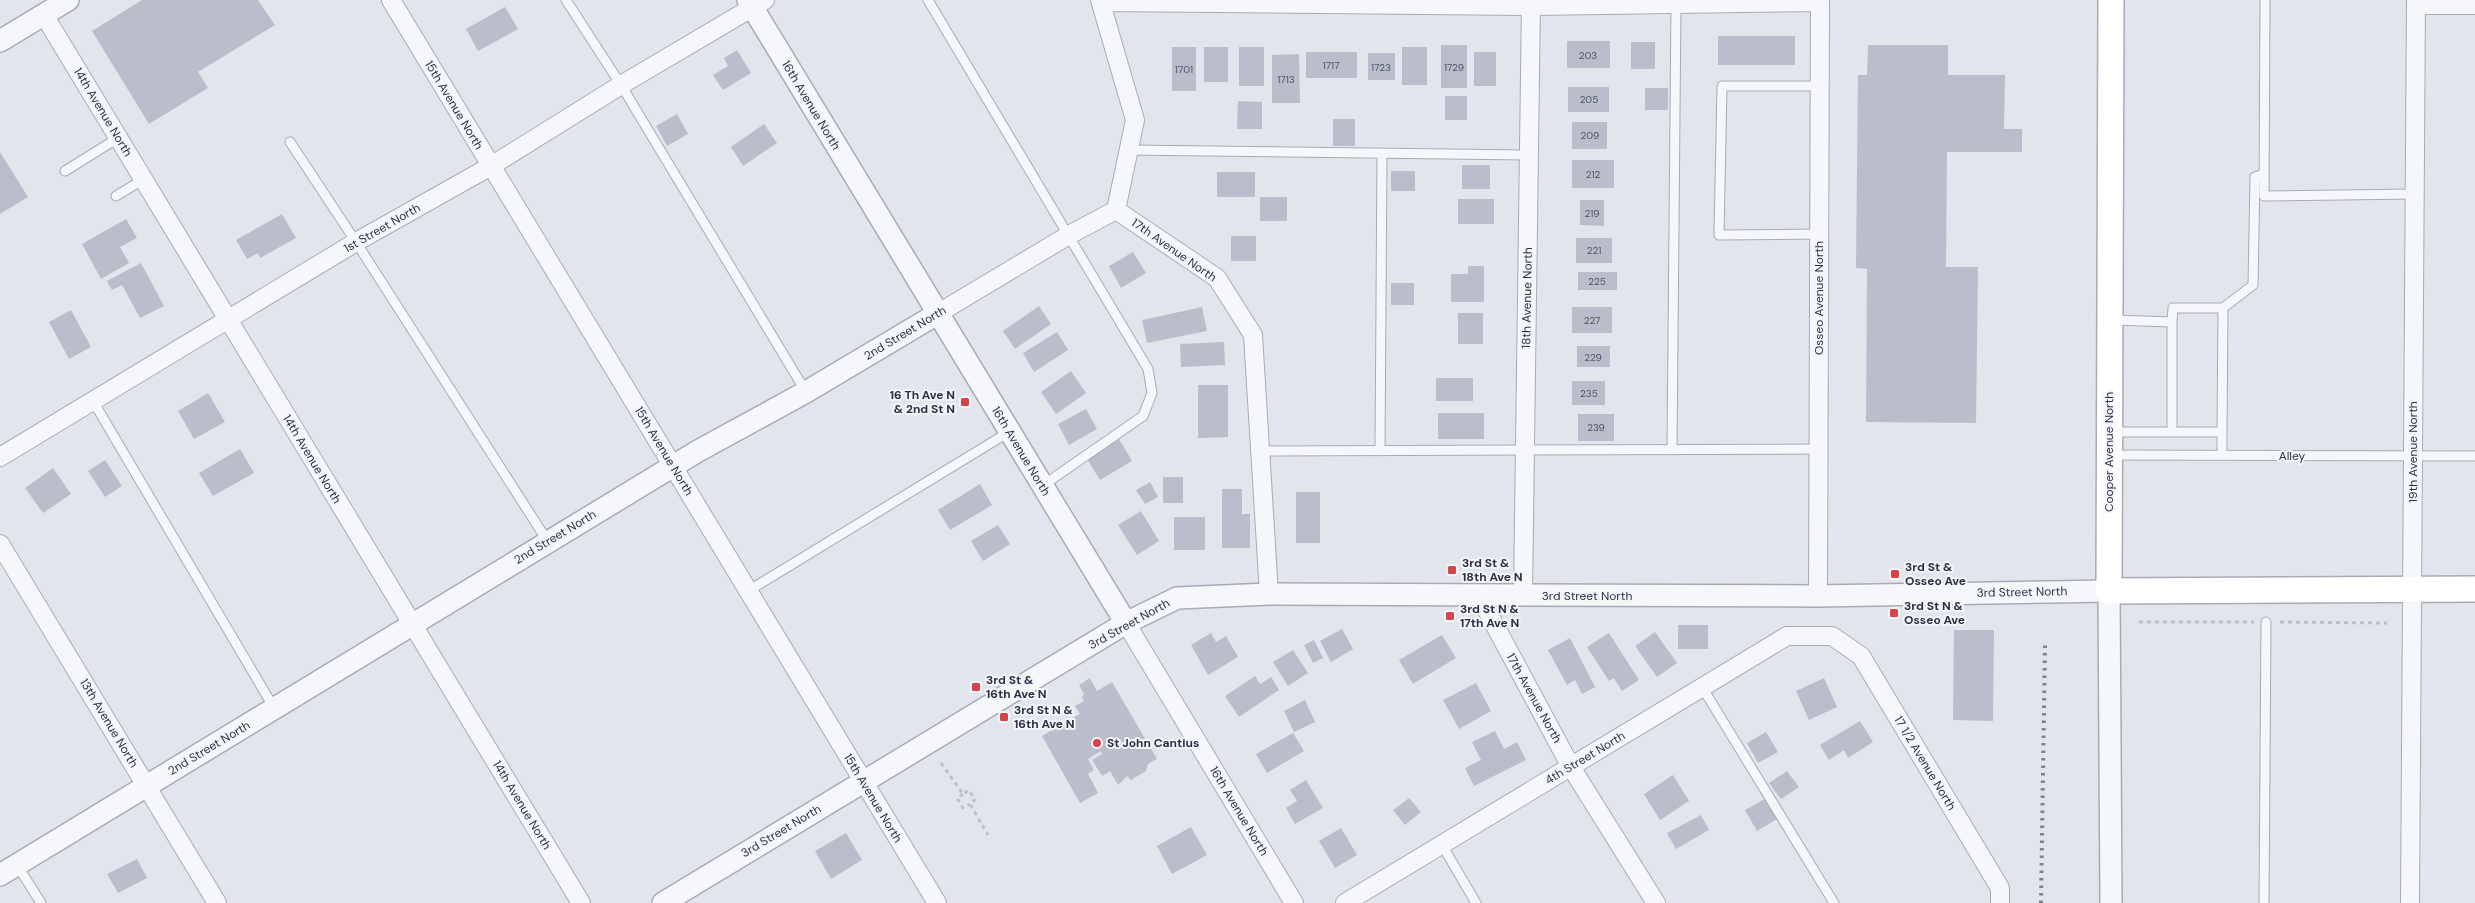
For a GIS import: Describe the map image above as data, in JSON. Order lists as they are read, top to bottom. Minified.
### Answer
{"streets":{"main road":["Cooper Avenue North","3rd Street North"],"street":["15th Avenue North","16th Avenue North","14th Avenue North","1st Street North","17th Avenue North","18th Avenue North","Osseo Avenue North","2nd Street North","19th Avenue North","13th Avenue North","4th Street North","17 1/2 Avenue North"],"lane":["Alley"]},"crossings":[["15th Avenue North","1st Street North"],["15th Avenue North","2nd Street North"],["15th Avenue North","3rd Street North"],["16th Avenue North","1st Street North"],["16th Avenue North","2nd Street North"],["16th Avenue North","3rd Street North"],["14th Avenue North","1st Street North"],["14th Avenue North","2nd Street North"],["17th Avenue North","2nd Street North"],["17th Avenue North","3rd Street North"],["17th Avenue North","4th Street North"],["18th Avenue North","3rd Street North"],["Osseo Avenue North","3rd Street North"],["2nd Street North","13th Avenue North"],["Cooper Avenue North","Alley"],["Cooper Avenue North","3rd Street North"],["19th Avenue North","Alley"],["19th Avenue North","3rd Street North"],["4th Street North","17 1/2 Avenue North"]],"places":{"transit":["16 Th Ave N & 2nd St N","3rd St & 18th Ave N","3rd St & Osseo Ave","3rd St N & Osseo Ave","3rd St N & 17th Ave N","3rd St & 16th Ave N","3rd St N & 16th Ave N"],"other":["St John Cantius"]},"house_numbers":["203","1717","1723","1729","1701","1713","205","209","212","219","221","225","227","229","235","239"]}
